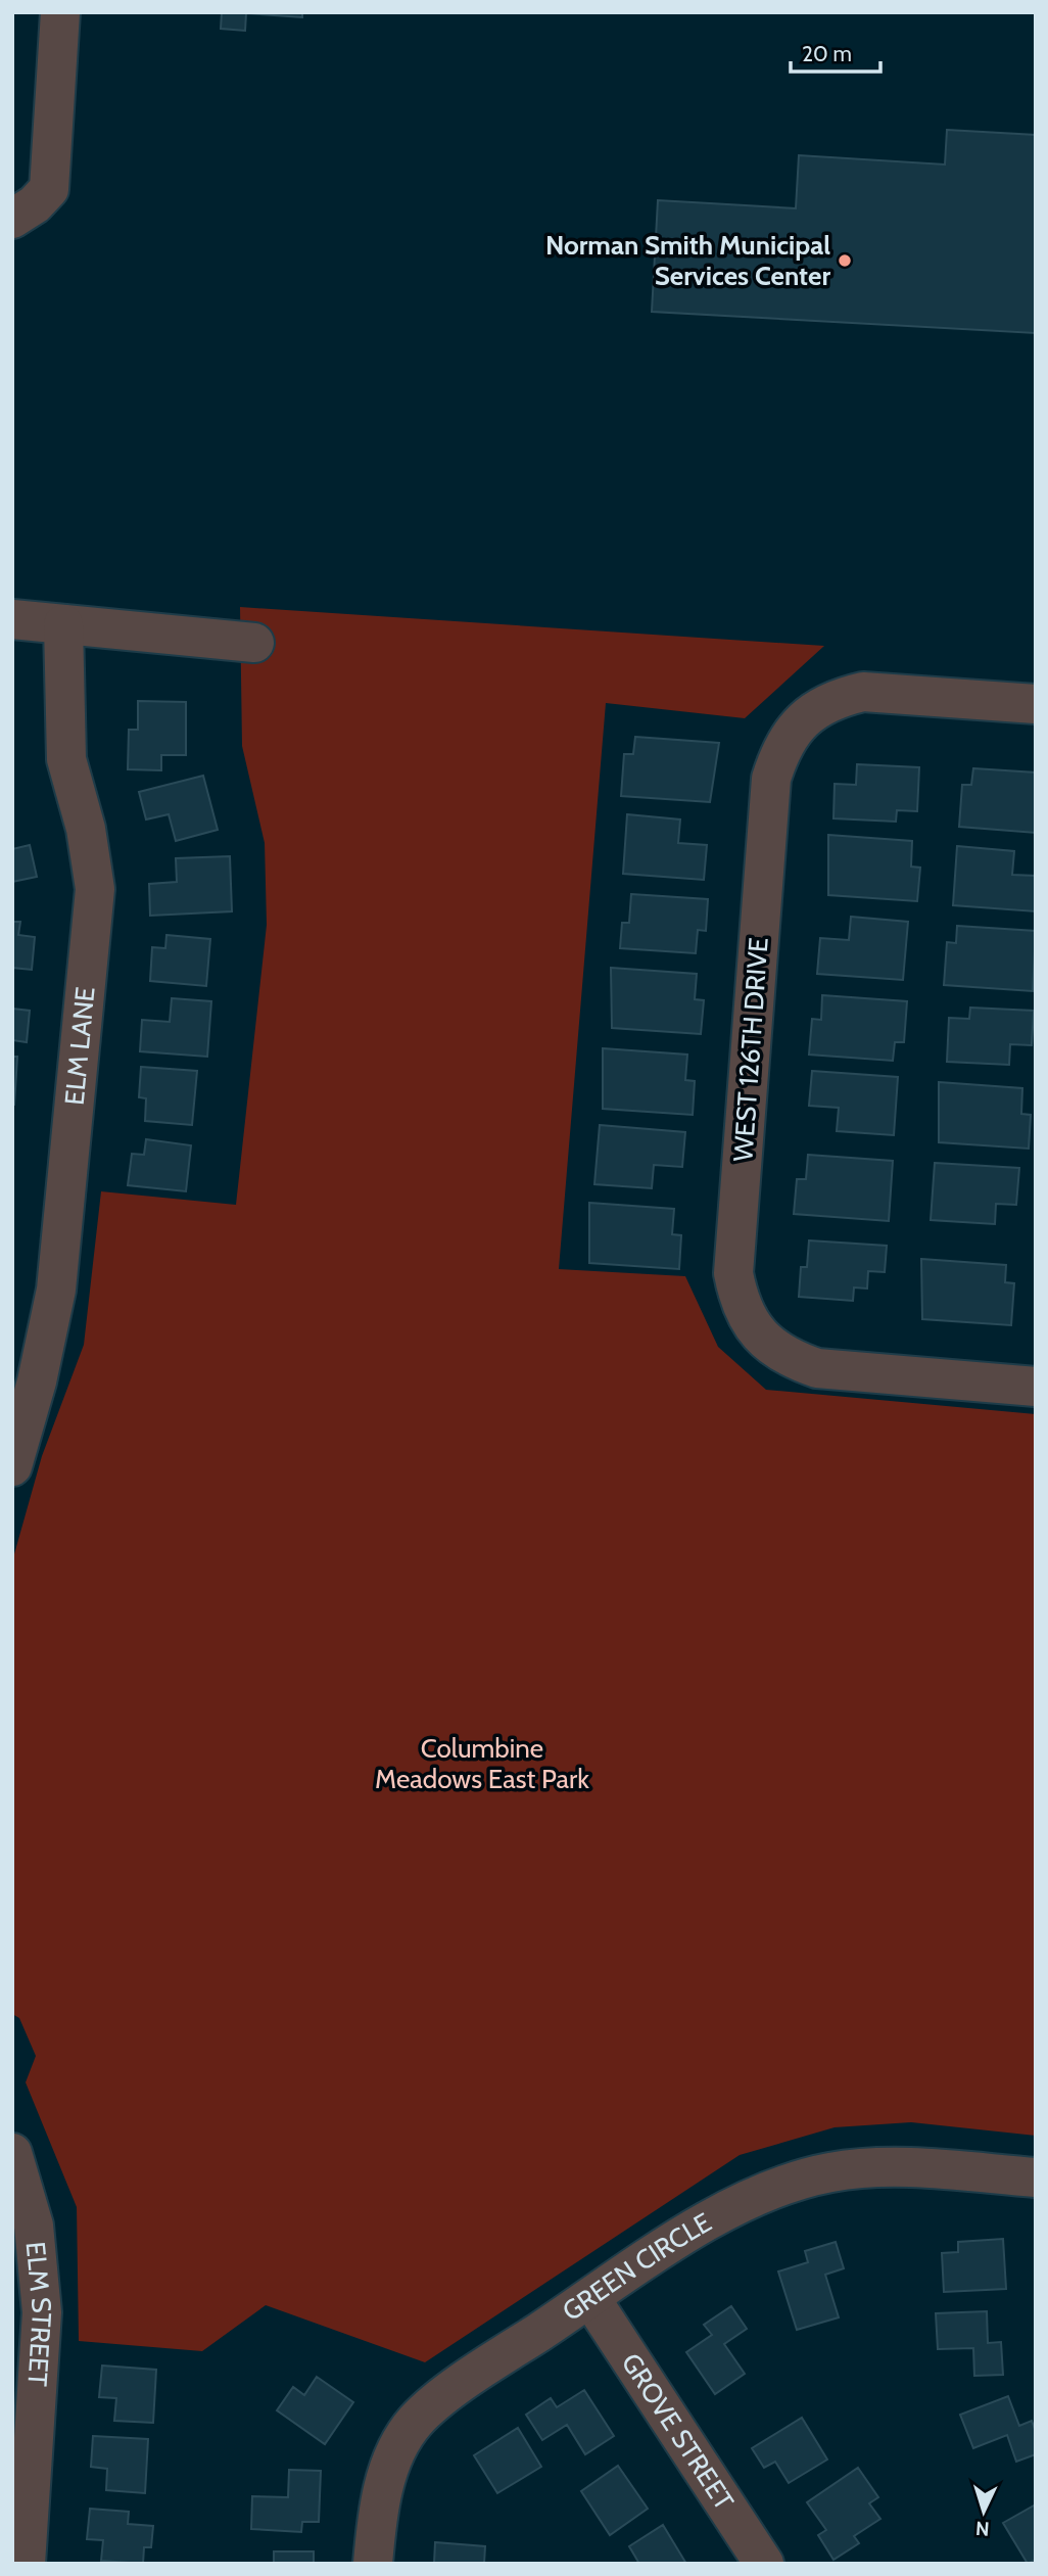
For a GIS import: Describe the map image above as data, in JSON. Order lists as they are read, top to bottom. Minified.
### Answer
{"streets":{"street":["ELM LANE","WEST 126TH DRIVE","GREEN CIRCLE","ELM STREET","GROVE STREET"]},"crossings":[["GREEN CIRCLE","GROVE STREET"]],"parks":["Columbine Meadows East Park"],"places":["Norman Smith Municipal Services Center"],"scale_bar":"20 m","north":"bottom"}
